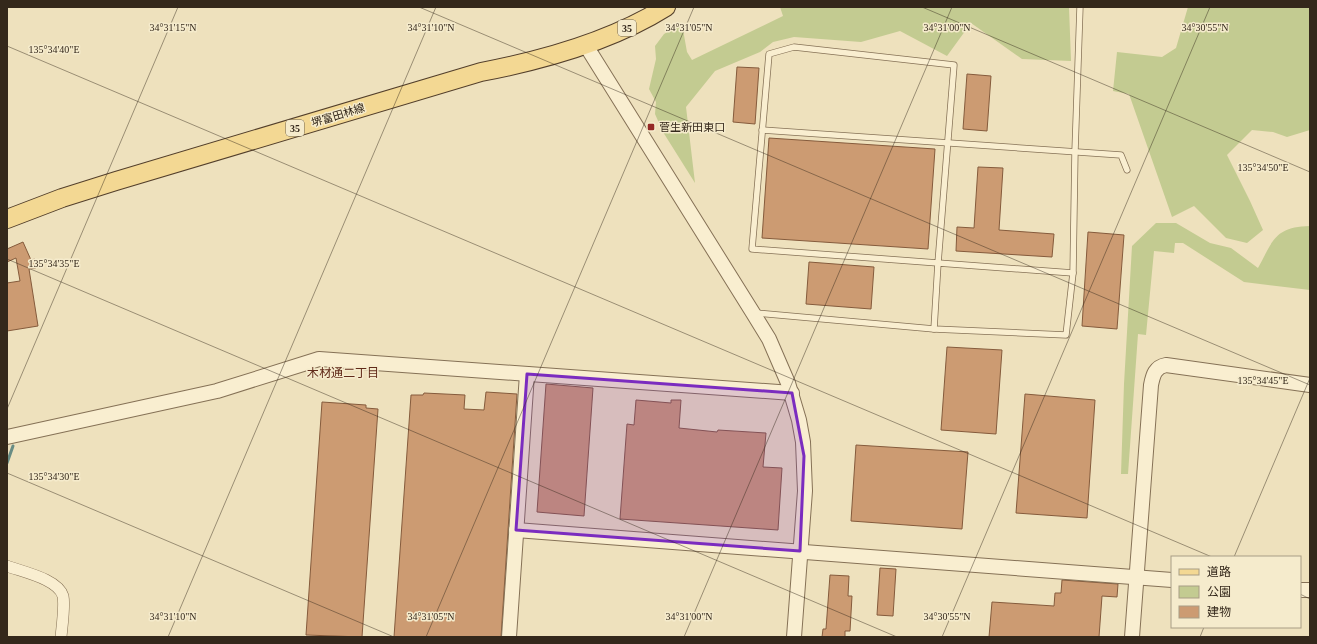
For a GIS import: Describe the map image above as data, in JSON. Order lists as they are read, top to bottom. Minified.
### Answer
{"streets":{"main road":["35","堺富田林線"]},"districts":["木材通二丁目"],"places":{"transit":["菅生新田東口"]},"legend":["道路","公園","建物"],"coordinates":["34°30'55\"N","34°31'15\"N","34°31'10\"N","34°31'05\"N","34°31'00\"N","135°34'40\"E","135°34'50\"E","135°34'35\"E","135°34'45\"E","135°34'30\"E"]}
